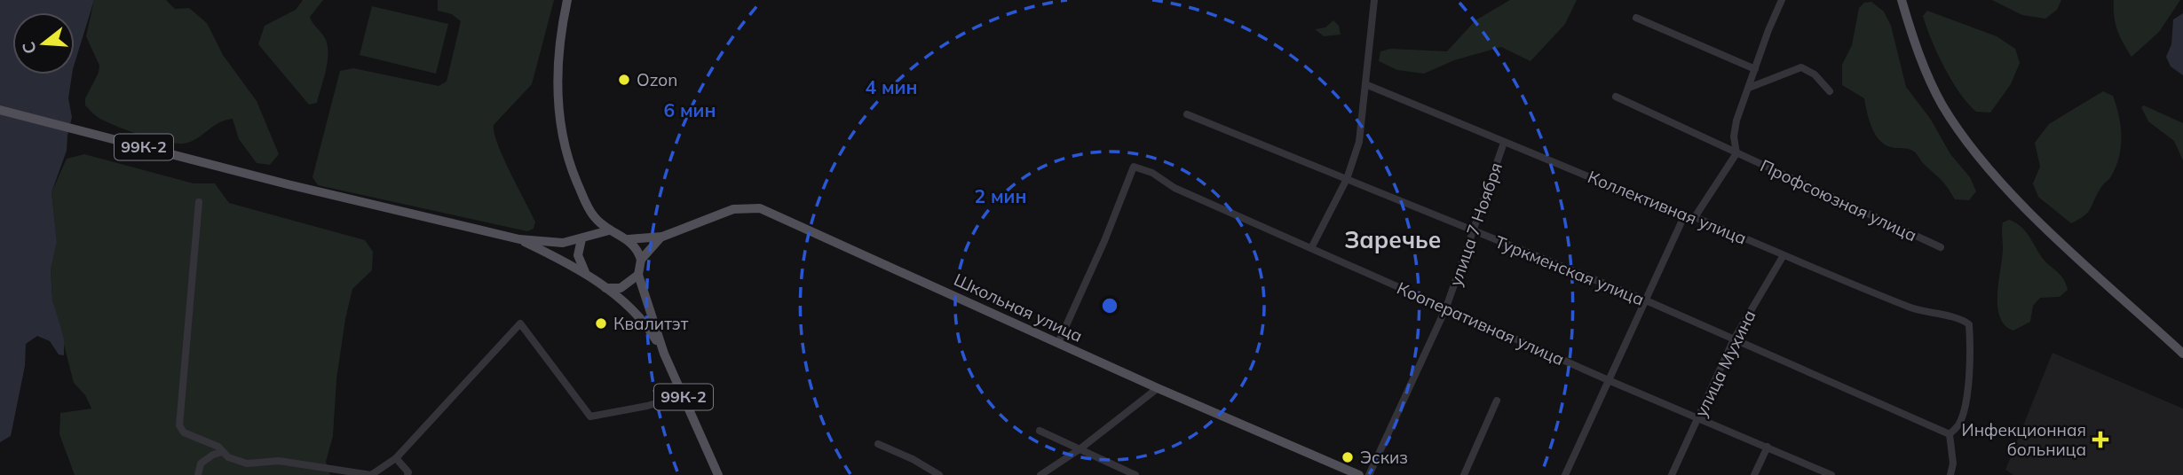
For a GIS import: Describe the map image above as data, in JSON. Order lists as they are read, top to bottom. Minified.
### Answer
{"streets":{"main road":["99К-2","Школьная улица"],"street":["Профсоюзная улица","Коллективная улица","улица 7 Ноября","Туркменская улица","Кооперативная улица","улица Мухина"]},"crossings":[["Коллективная улица","улица 7 Ноября"],["Коллективная улица","Туркменская улица"],["Коллективная улица","улица Мухина"],["улица 7 Ноября","Туркменская улица"],["улица 7 Ноября","Кооперативная улица"],["Туркменская улица","улица Мухина"],["Школьная улица","Кооперативная улица"],["Кооперативная улица","улица Мухина"]],"districts":["Заречье"],"places":{"other":["Ozon","Квалитэт","Эскиз"],"health":["Инфекционная больница"]},"north":"left","rings":["4 мин","6 мин","2 мин"]}
